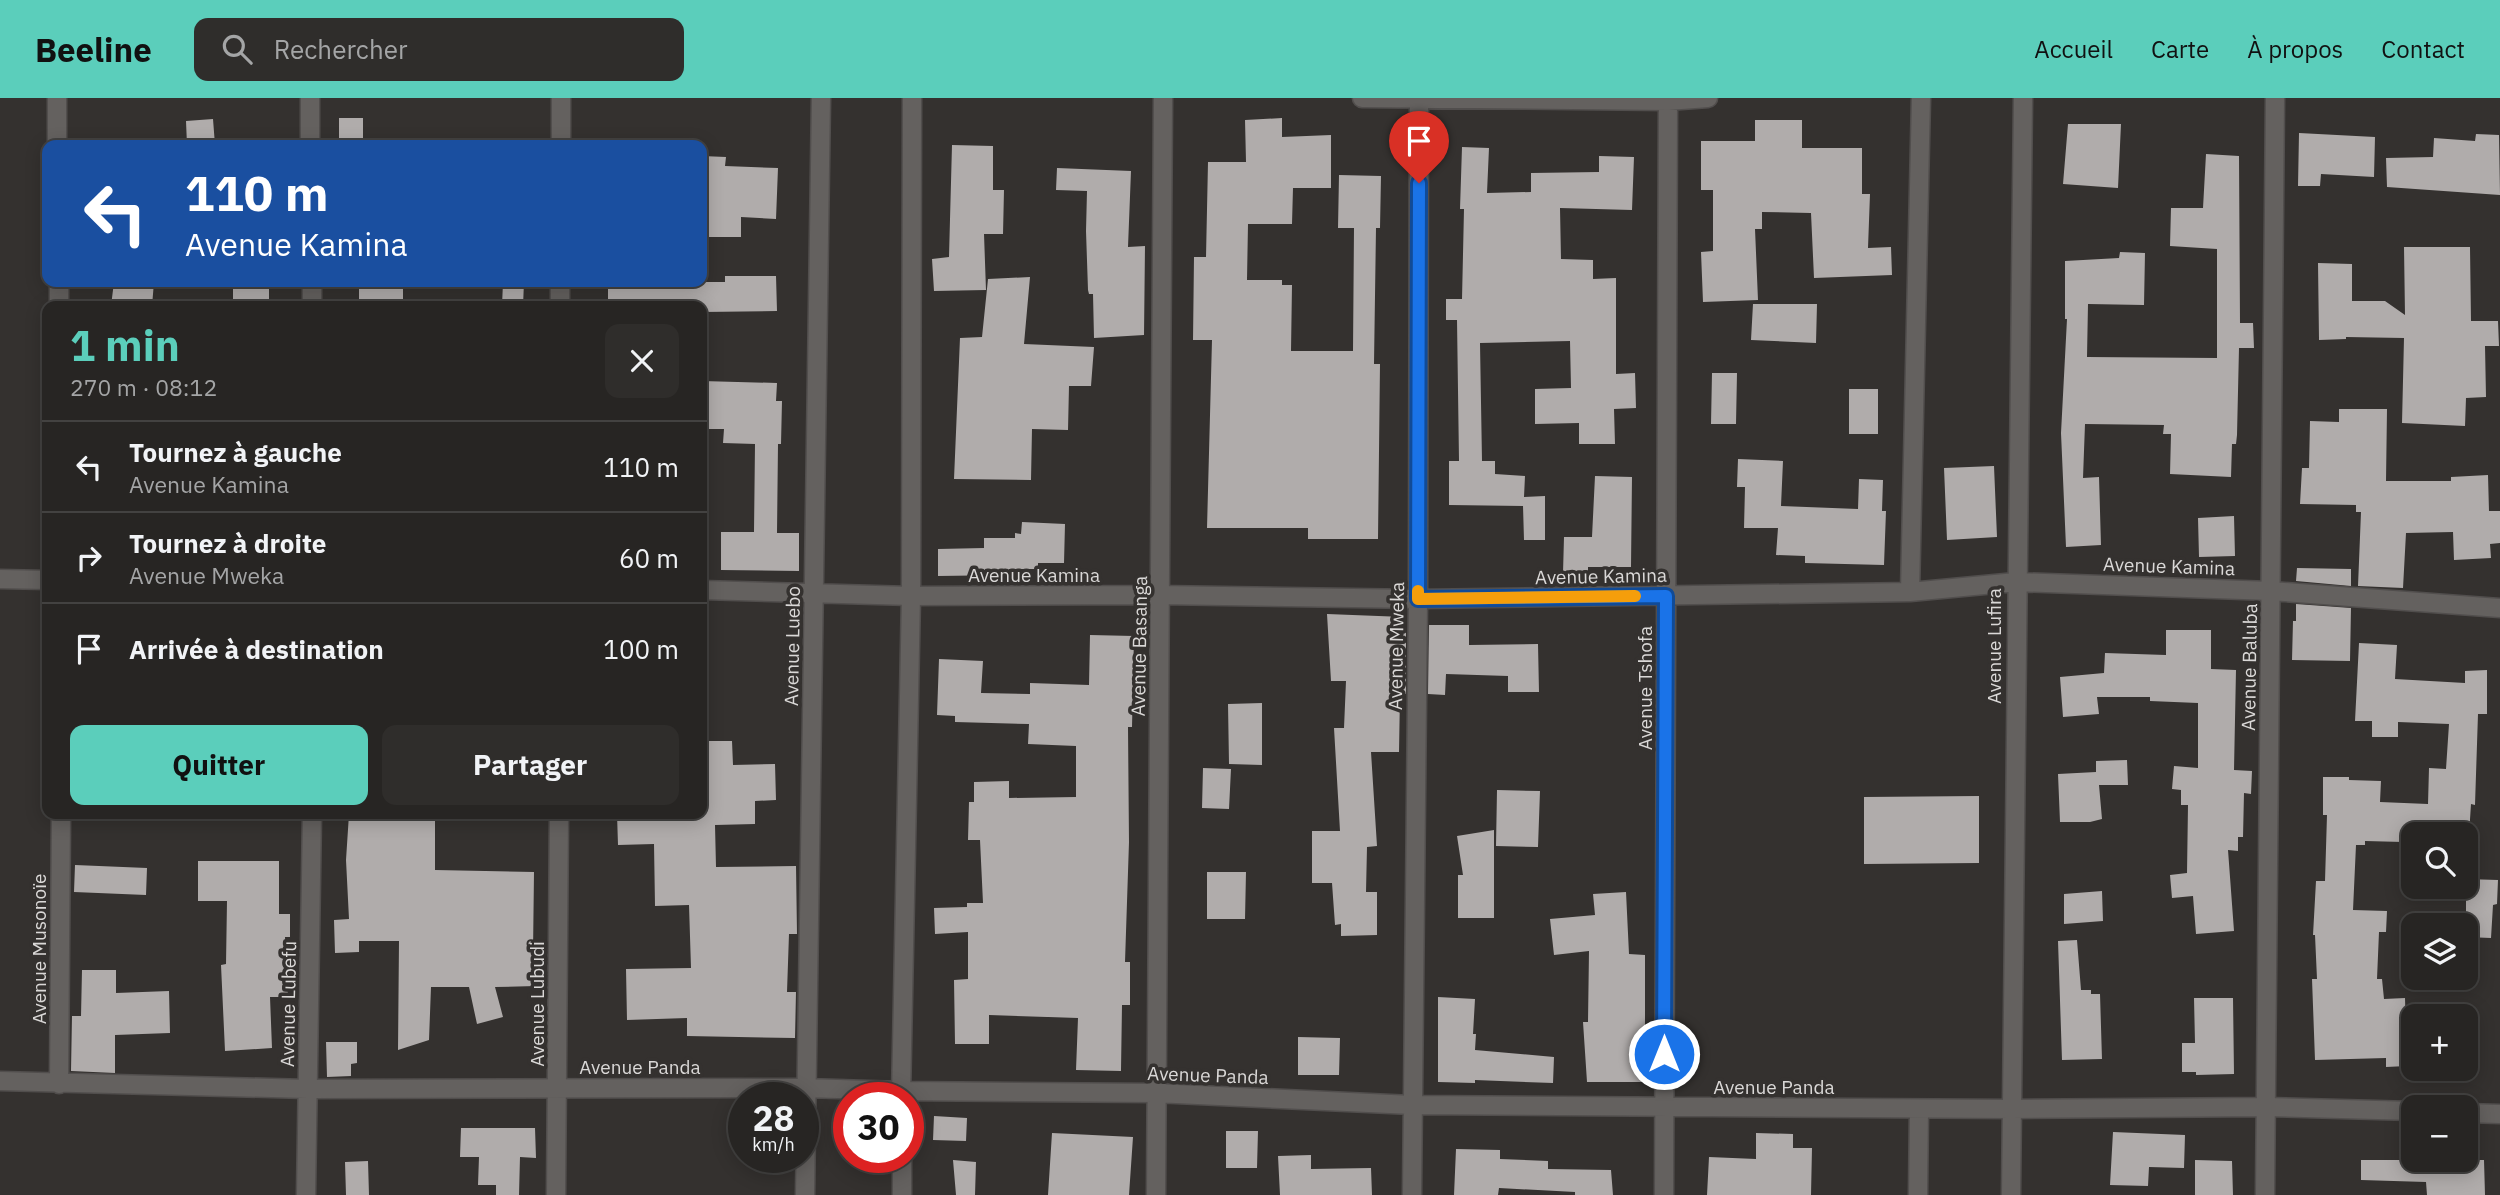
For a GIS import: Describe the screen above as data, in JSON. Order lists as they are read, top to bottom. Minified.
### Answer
{"streets":{"street":["Avenue Kamina","Avenue Luebo","Avenue Basanga","Avenue Mweka","Avenue Lufira","Avenue Baluba","Avenue Tshofa","Avenue Musonoïe","Avenue Lubefu","Avenue Lubudi","Avenue Panda"]},"crossings":[["Avenue Kamina","Avenue Luebo"],["Avenue Kamina","Avenue Basanga"],["Avenue Kamina","Avenue Mweka"],["Avenue Kamina","Avenue Lufira"],["Avenue Kamina","Avenue Baluba"],["Avenue Kamina","Avenue Tshofa"],["Avenue Basanga","Avenue Panda"],["Avenue Mweka","Avenue Panda"],["Avenue Lufira","Avenue Panda"],["Avenue Baluba","Avenue Panda"],["Avenue Tshofa","Avenue Panda"],["Avenue Musonoïe","Avenue Panda"],["Avenue Lubefu","Avenue Panda"],["Avenue Lubudi","Avenue Panda"]],"page":{"header":"Beeline","search":"Rechercher","nav":["Accueil","Carte","À propos","Contact"],"turn":["110 m","Avenue Kamina"],"heading":["1 min","270 m · 08:12"],"list":[{"name":"Tournez à gauche","note":"Avenue Kamina","value":"110 m"},{"name":"Tournez à droite","note":"Avenue Mweka","value":"60 m"},{"name":"Arrivée à destination","value":"100 m"}],"buttons":["Quitter","Partager"],"map_buttons":["+","−"],"speed":"28 km/h","limit":"30"}}
